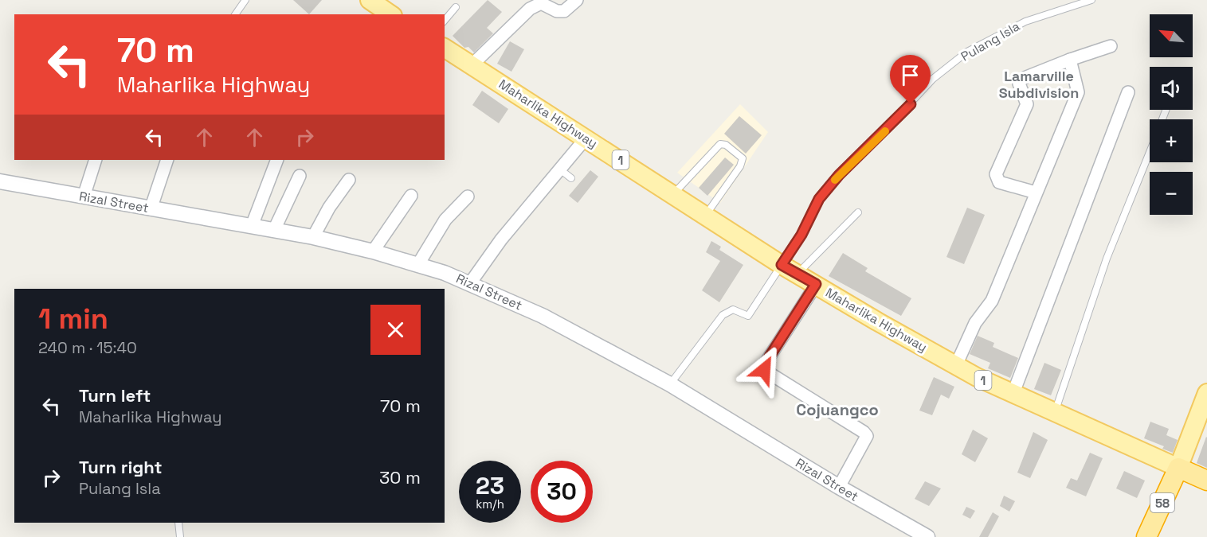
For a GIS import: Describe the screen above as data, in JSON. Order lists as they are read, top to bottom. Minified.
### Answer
{"streets":{"highway":["Maharlika Highway","1","58"],"street":["Rizal Street"],"lane":["Pulang Isla"]},"crossings":[["Pulang Isla","Maharlika Highway"],["Maharlika Highway","58"]],"districts":["Lamarville Subdivision","Cojuangco"],"north":"top left","page":{"map_buttons":["+","−"],"turn":["70 m","Maharlika Highway"],"heading":["1 min","240 m · 15:40"],"list":[{"name":"Turn left","note":"Maharlika Highway","value":"70 m"},{"name":"Turn right","note":"Pulang Isla","value":"30 m"}],"speed":"23 km/h","limit":"30"}}
